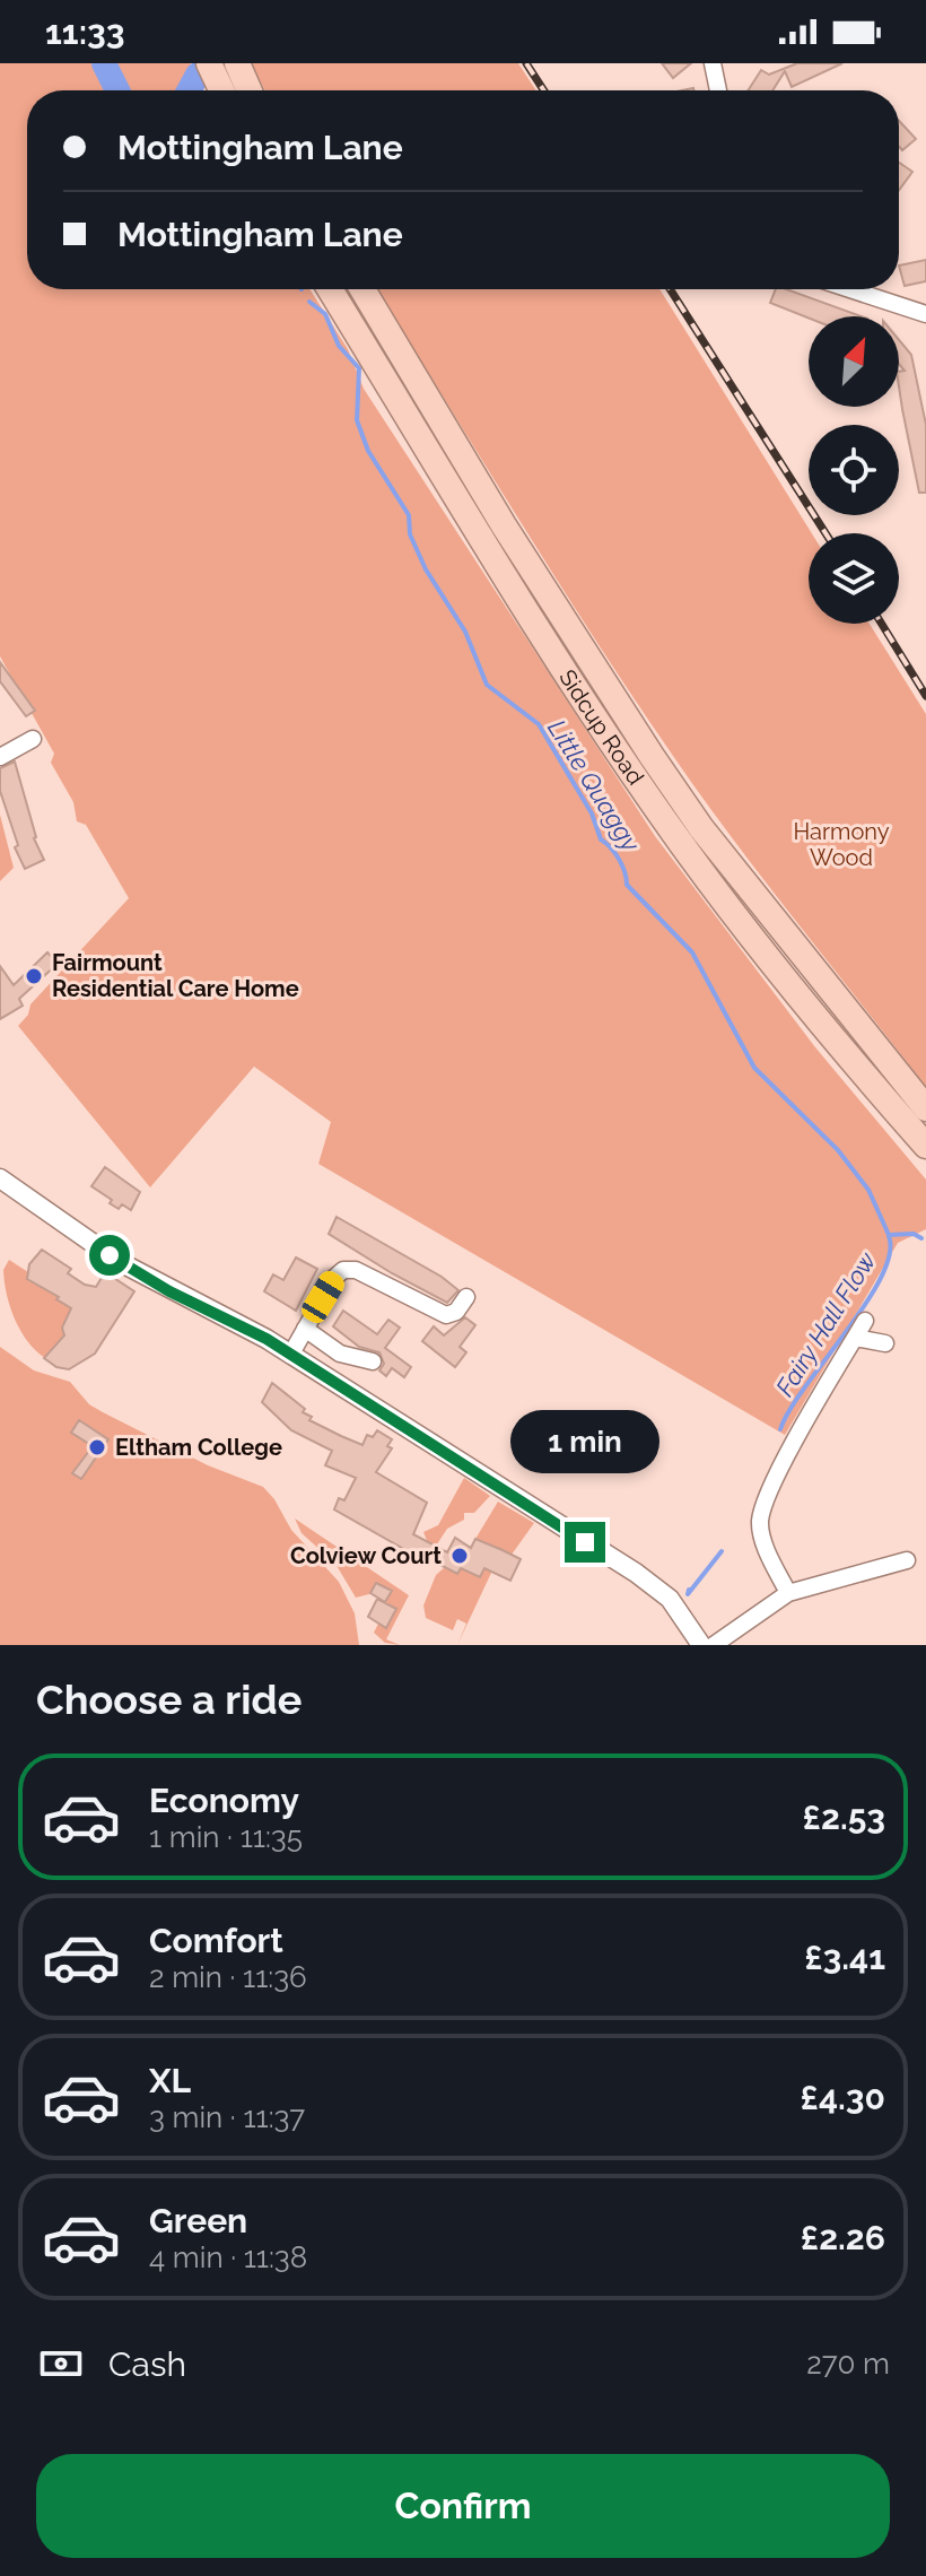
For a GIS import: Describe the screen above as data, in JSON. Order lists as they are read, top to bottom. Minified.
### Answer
{"streets":{"highway":["Sidcup Road"]},"water":["Little Quaggy","Fairy Hall Flow"],"parks":["Harmony Wood"],"places":["Fairmount Residential Care Home","Eltham College","Colview Court"],"north":"top right","page":{"status":"11:33","banner":["Mottingham Lane","Mottingham Lane"],"bubble":"1 min","heading":"Choose a ride","list":[{"name":"Economy","note":"1 min · 11:35","value":"£2.53"},{"name":"Comfort","note":"2 min · 11:36","value":"£3.41"},{"name":"XL","note":"3 min · 11:37","value":"£4.30"},{"name":"Green","note":"4 min · 11:38","value":"£2.26"}],"pay":["Cash","270 m"],"buttons":"Confirm"}}
